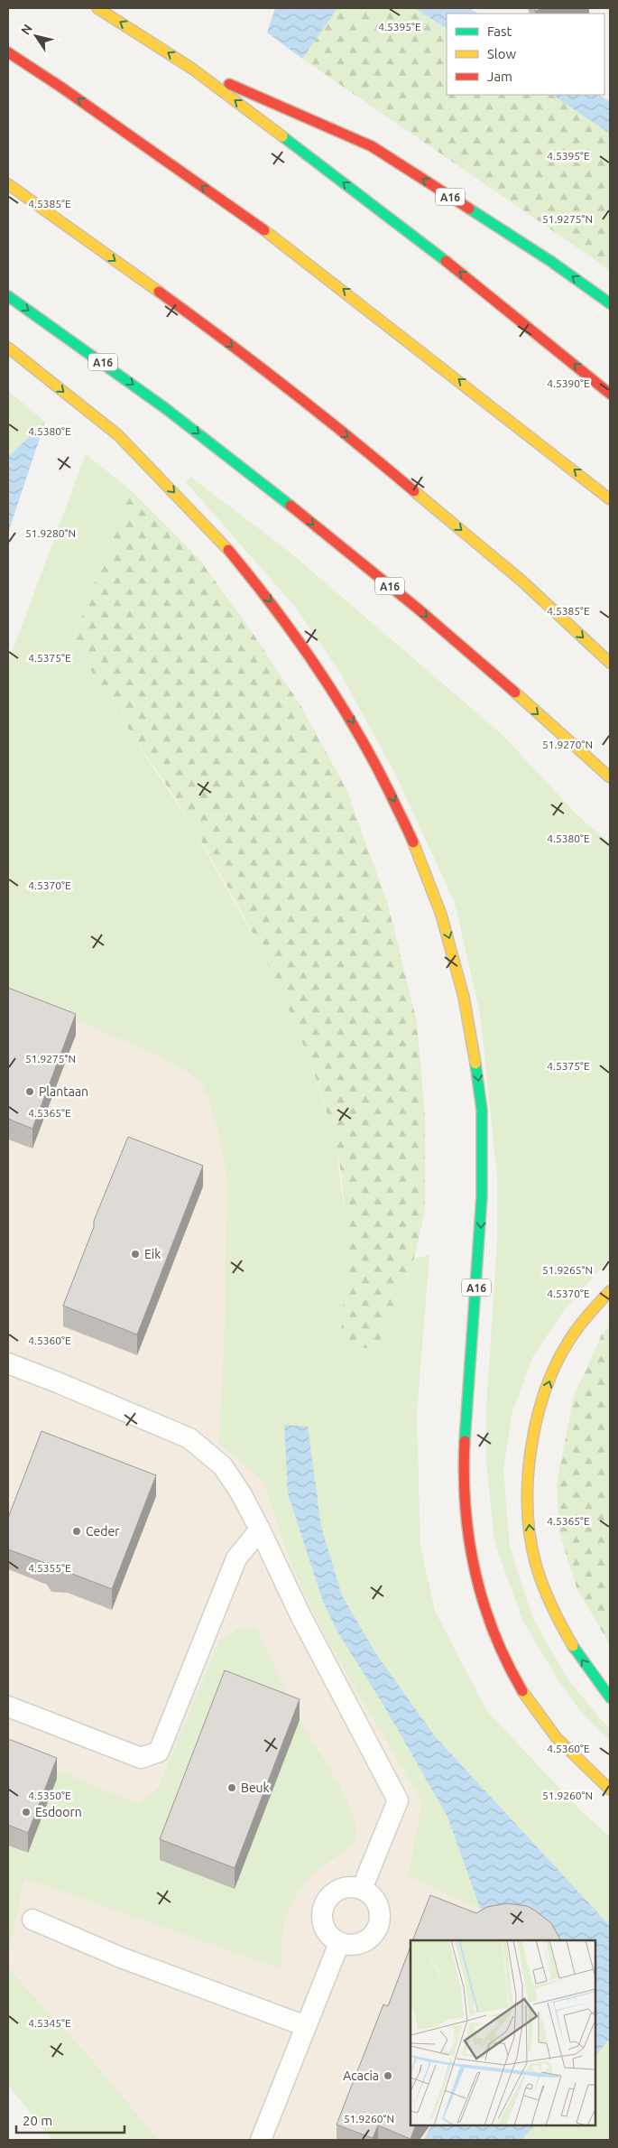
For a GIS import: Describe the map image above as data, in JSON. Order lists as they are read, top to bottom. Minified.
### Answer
{"streets":{"highway":["A16"]},"places":["Plantaan","Eik","Ceder","Beuk","Esdoorn","Acacia"],"legend":["Fast","Slow","Jam"],"scale_bar":"20 m","north":"top left","coordinates":["4.5395°E","4.5385°E","51.9275°N","4.5390°E","4.5380°E","51.9280°N","4.5375°E","51.9270°N","4.5370°E","4.5365°E","51.9265°N","4.5360°E","4.5355°E","4.5350°E","51.9260°N","4.5345°E"]}
